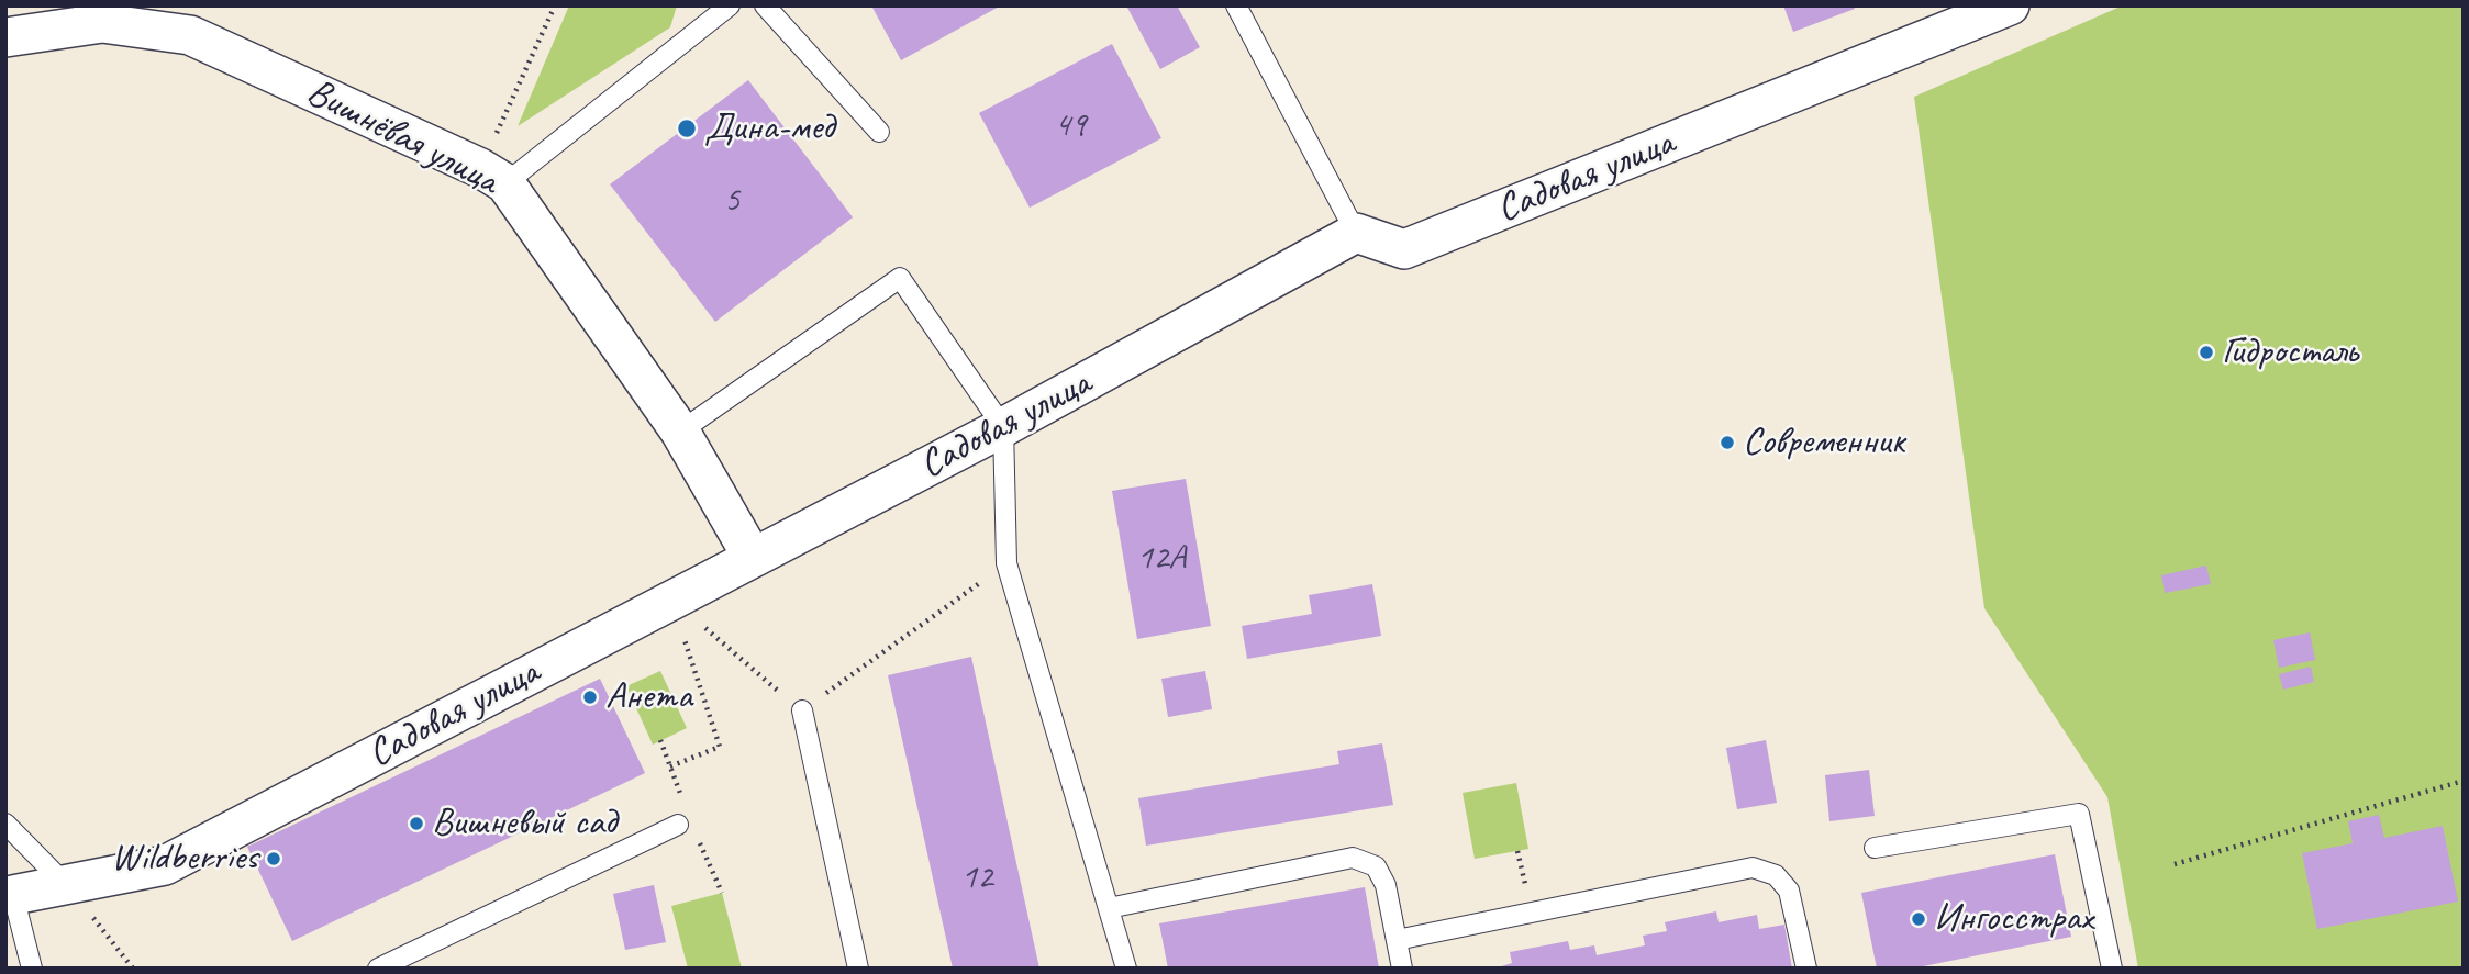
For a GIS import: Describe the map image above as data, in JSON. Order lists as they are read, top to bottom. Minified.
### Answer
{"streets":{"street":["Вишнёвая улица","Садовая улица"]},"crossings":[["Вишнёвая улица","Садовая улица"]],"places":["Дина-мед","Гидросталь","Современник","Анета","Вишневый сад","Wildberries","Ингосстрах"],"house_numbers":["49","5","12А","12"]}
